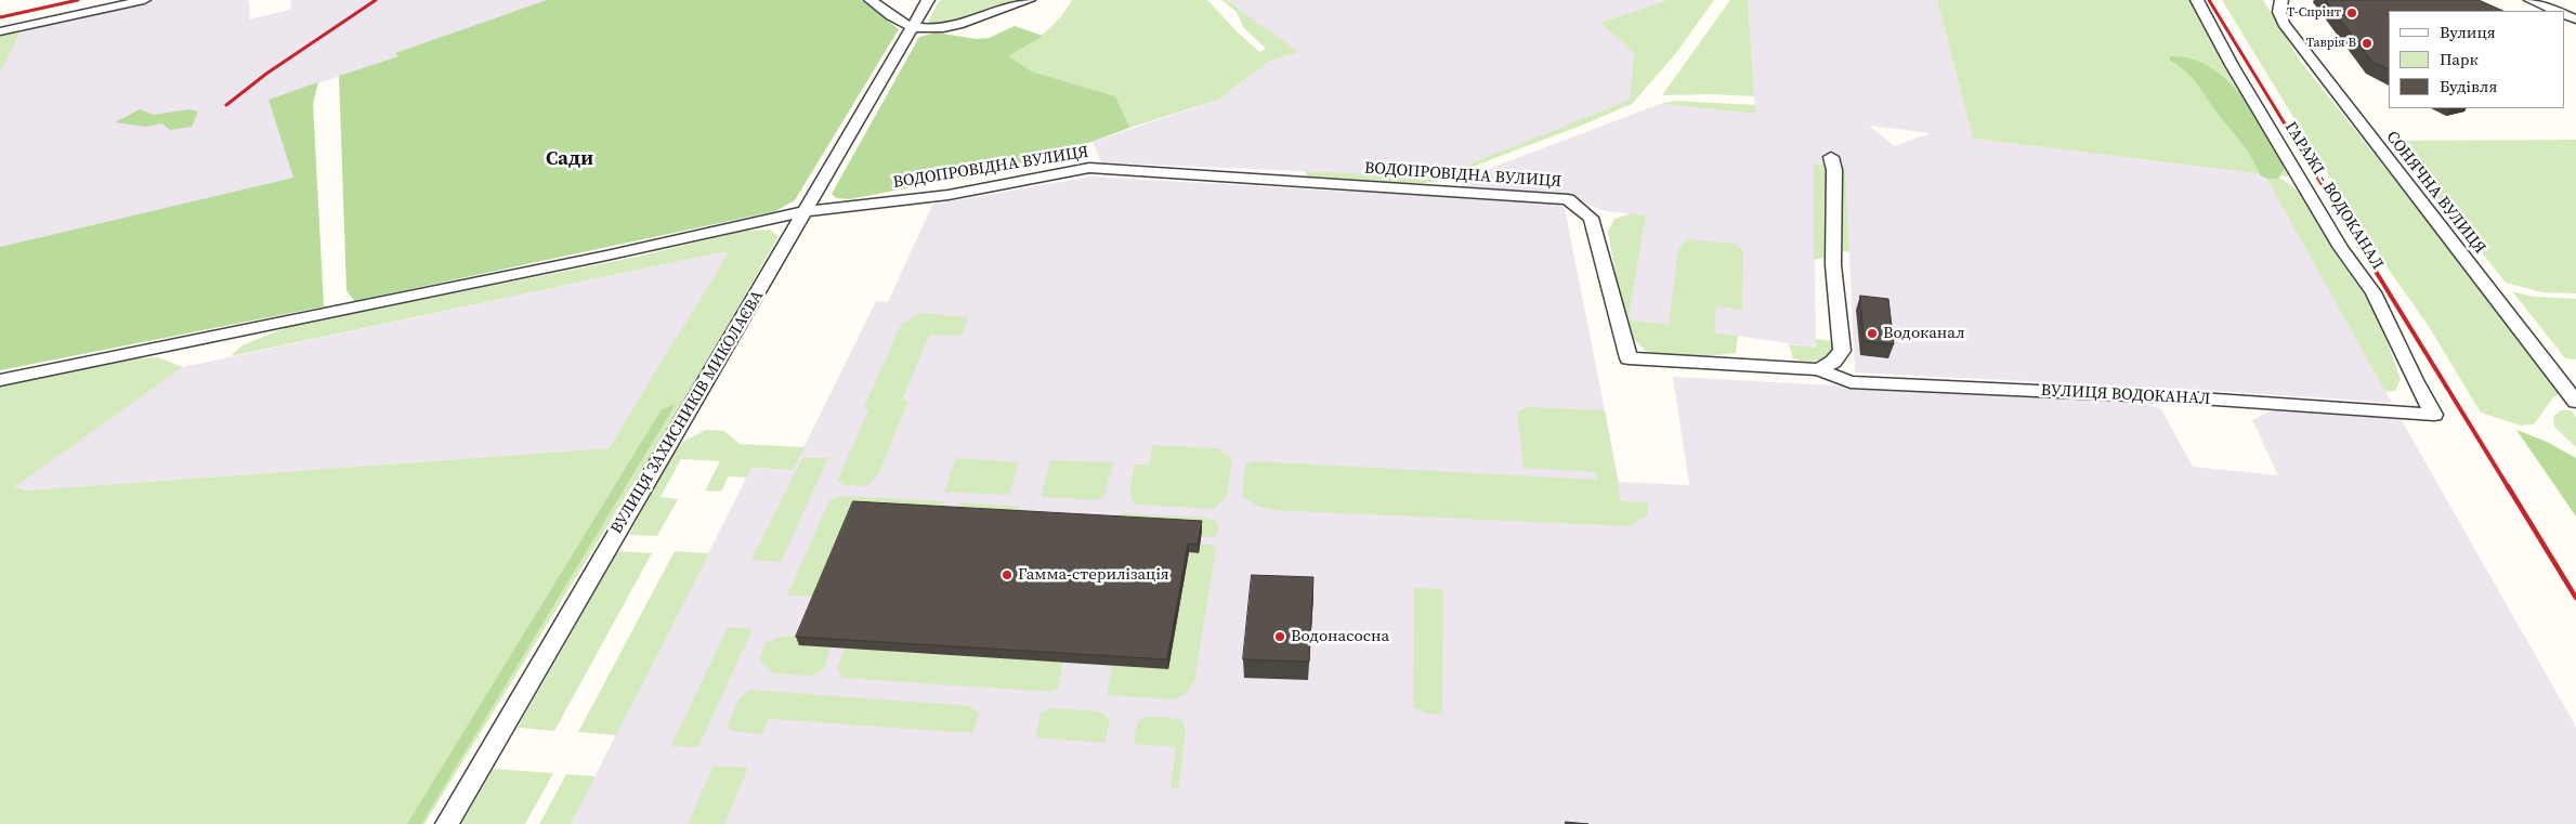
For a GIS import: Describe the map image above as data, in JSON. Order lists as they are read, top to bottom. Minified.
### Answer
{"streets":{"street":["ВОДОПРОВІДНА ВУЛИЦЯ","СОНЯЧНА ВУЛИЦЯ","ГАРАЖІ - ВОДОКАНАЛ","ВУЛИЦЯ ВОДОКАНАЛ","ВУЛИЦЯ ЗАХИСНИКІВ МИКОЛАЄВА"]},"crossings":[["ВОДОПРОВІДНА ВУЛИЦЯ","ВУЛИЦЯ ВОДОКАНАЛ"],["ВОДОПРОВІДНА ВУЛИЦЯ","ВУЛИЦЯ ЗАХИСНИКІВ МИКОЛАЄВА"],["ГАРАЖІ - ВОДОКАНАЛ","ВУЛИЦЯ ВОДОКАНАЛ"]],"districts":["Сади"],"places":["Т-Спрінт","Таврія В","Водоканал","Гамма-стерилізація","Водонасосна"],"legend":["Вулиця","Парк","Будівля"]}
